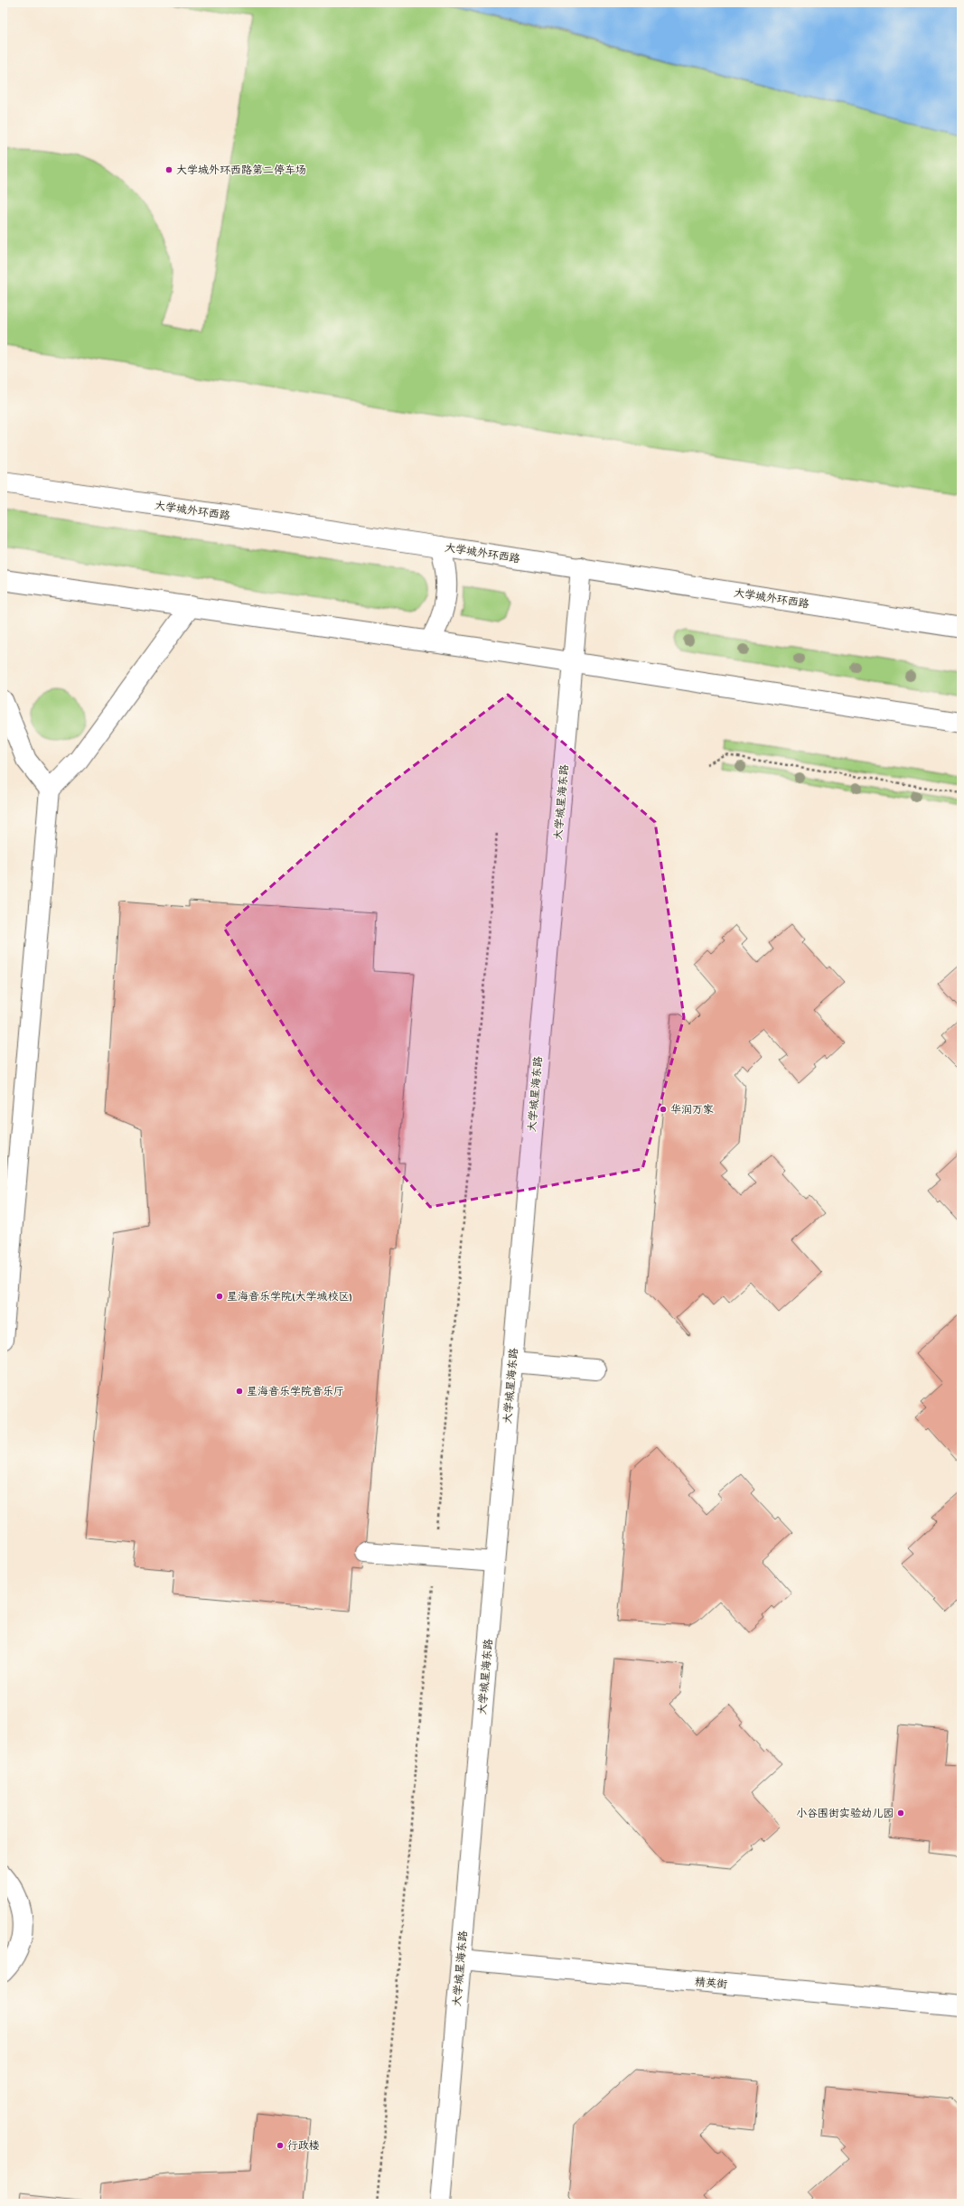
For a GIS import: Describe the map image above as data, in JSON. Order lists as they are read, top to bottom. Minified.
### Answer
{"streets":{"main road":["大学城外环西路","大学城星海东路","精英街"]},"crossings":[["大学城外环西路","大学城星海东路"],["大学城星海东路","精英街"]],"places":["大学城外环西路第二停车场","华润万家","星海音乐学院(大学城校区)","星海音乐学院音乐厅","小谷围街实验幼儿园","行政楼"]}
